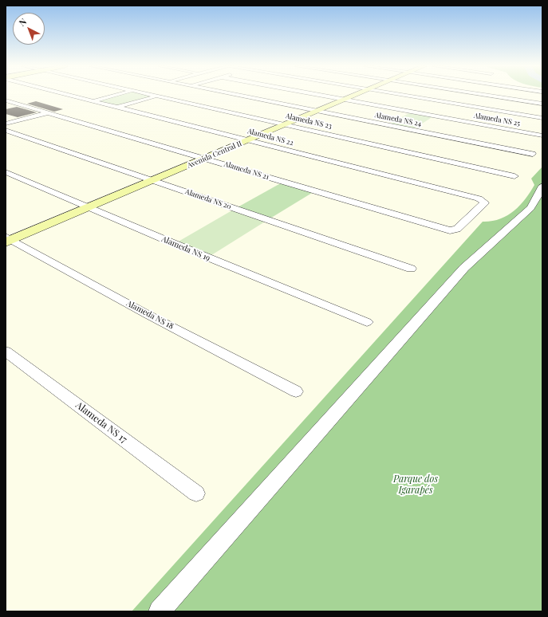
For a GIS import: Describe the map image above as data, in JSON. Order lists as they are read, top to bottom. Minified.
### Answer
{"streets":{"street":["Alameda NS 24","Alameda NS 25","Alameda NS 23","Alameda NS 22","Avenida Central II","Alameda NS 21","Alameda NS 20","Alameda NS 19","Alameda NS 18","Alameda NS 17"]},"crossings":[["Alameda NS 24","Avenida Central II"],["Alameda NS 25","Avenida Central II"],["Alameda NS 23","Avenida Central II"],["Alameda NS 22","Avenida Central II"],["Alameda NS 22","Alameda NS 21"],["Avenida Central II","Alameda NS 21"],["Avenida Central II","Alameda NS 20"],["Avenida Central II","Alameda NS 19"],["Avenida Central II","Alameda NS 18"]],"parks":["Parque dos Igarapés"],"north":"top left"}
